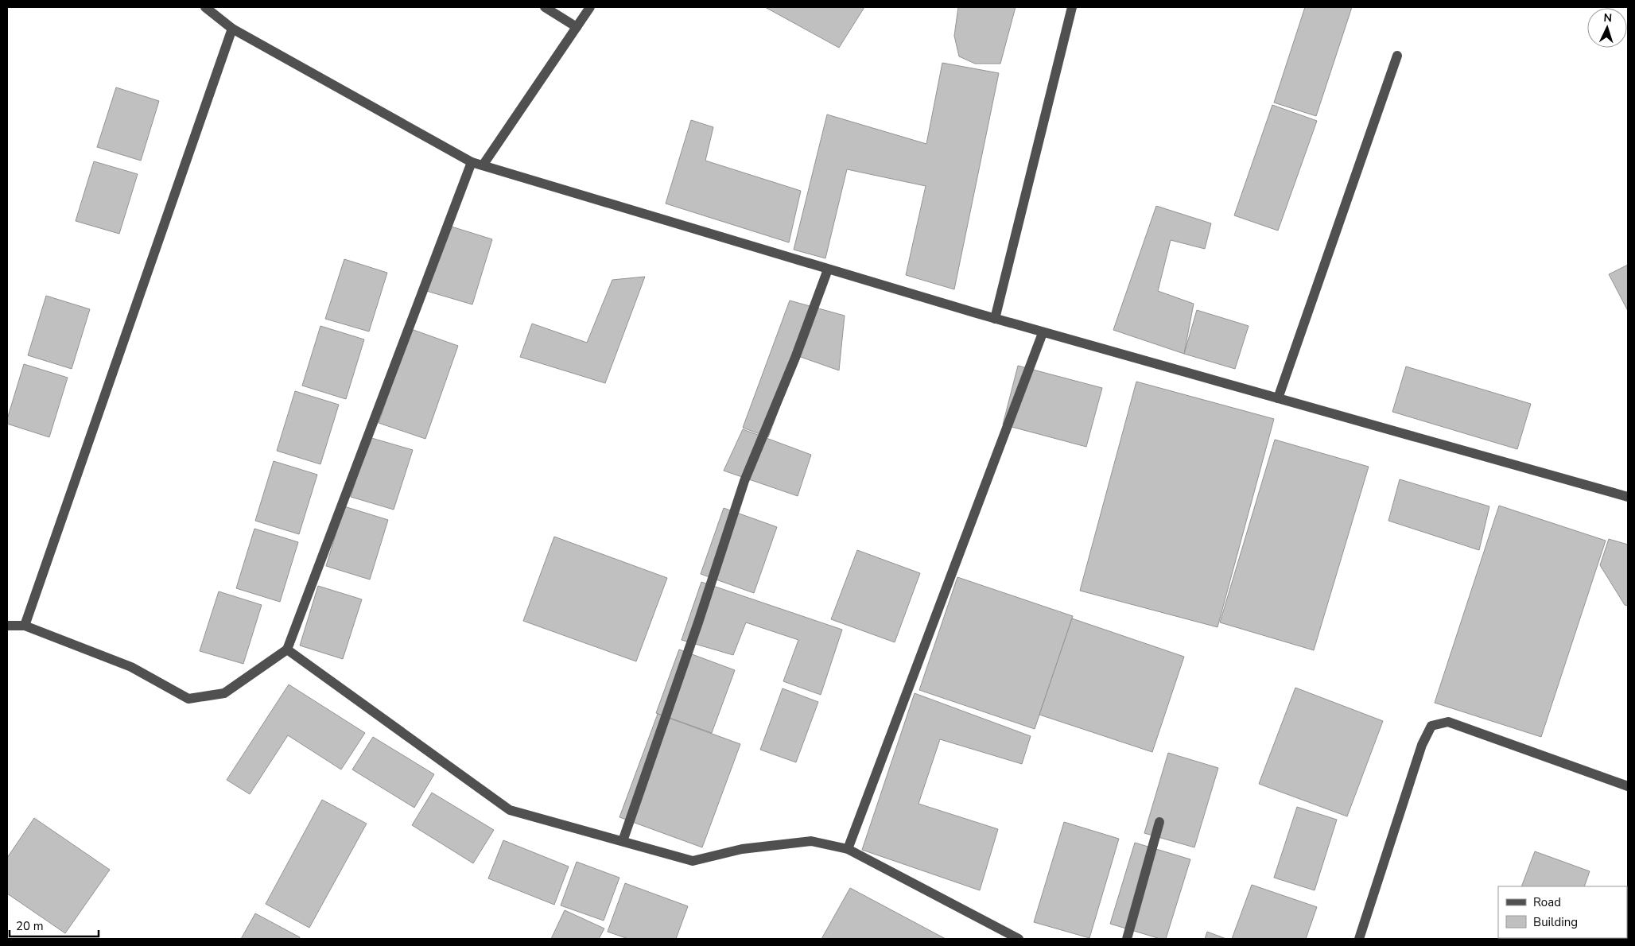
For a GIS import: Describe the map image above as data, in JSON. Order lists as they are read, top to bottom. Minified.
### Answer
{"legend":["Road","Building"],"scale_bar":"20 m","north":"top"}
